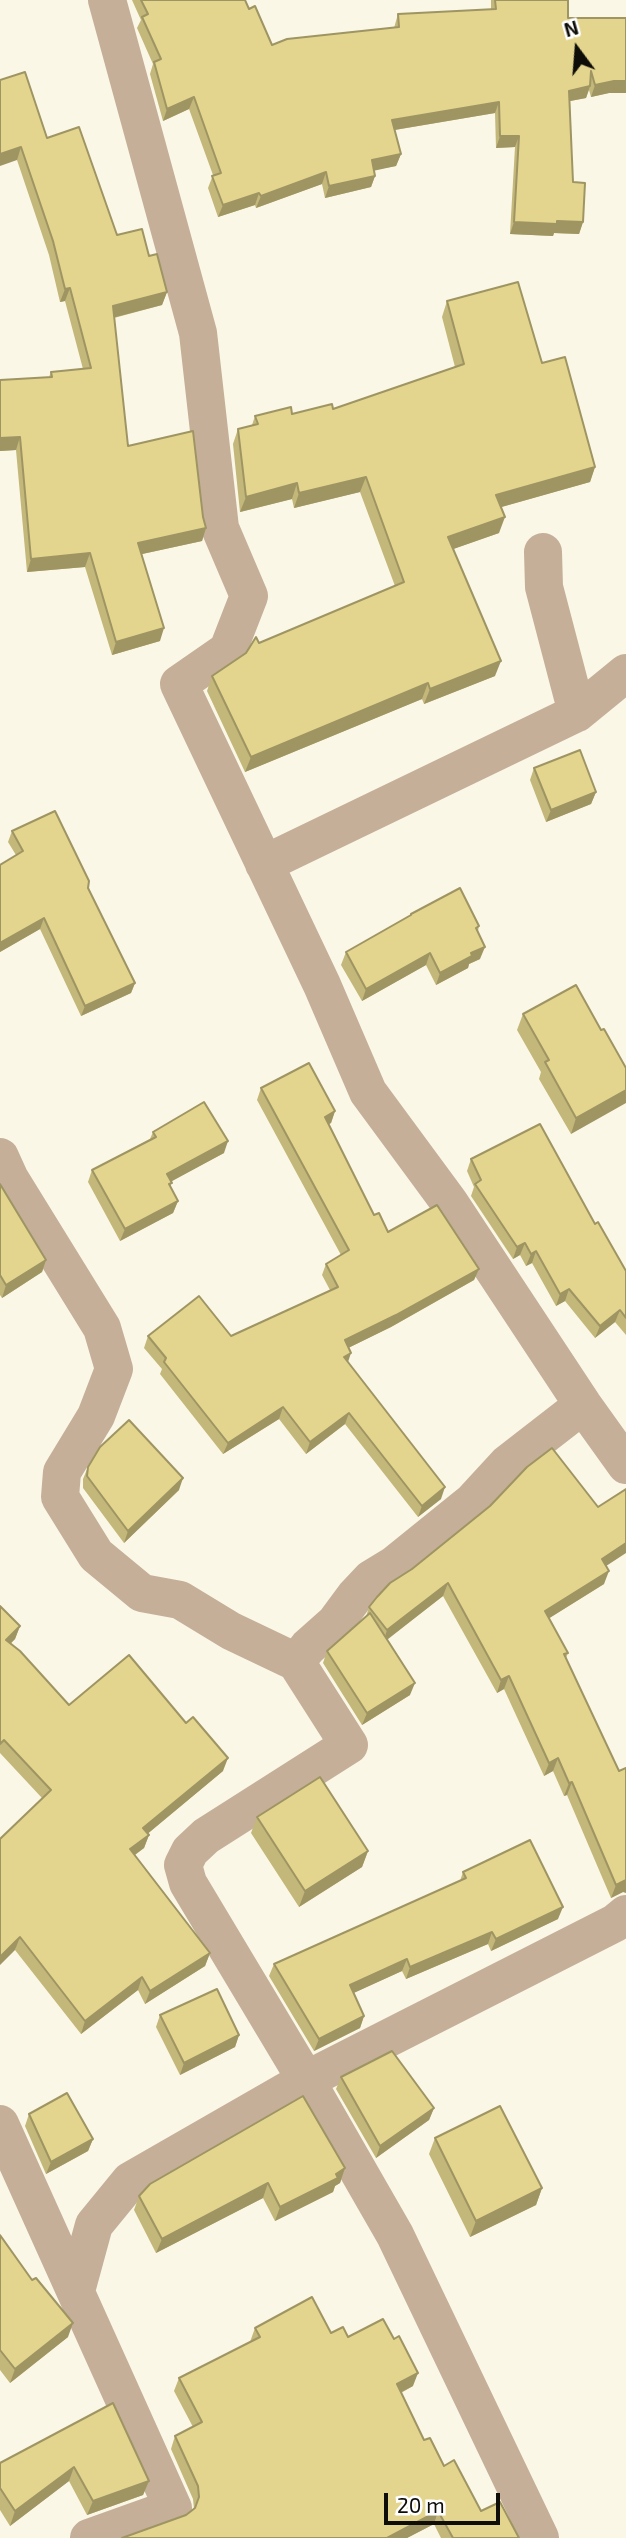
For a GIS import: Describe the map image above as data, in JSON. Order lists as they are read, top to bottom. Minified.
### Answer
{"scale_bar":"20 m","north":"top"}
